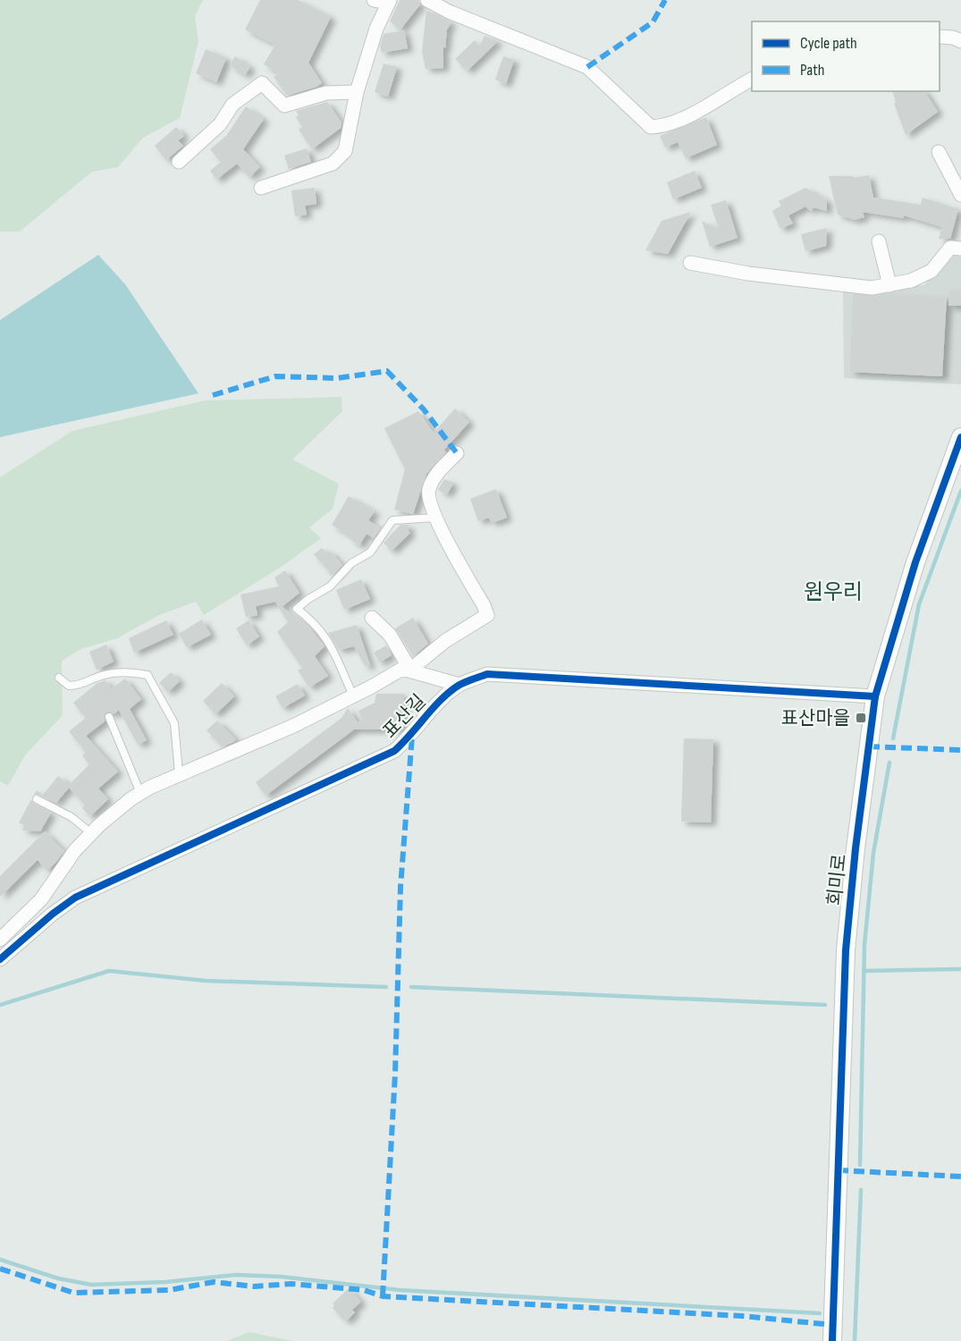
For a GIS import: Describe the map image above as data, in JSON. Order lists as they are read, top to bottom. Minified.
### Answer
{"streets":{"street":["표산길","회미로"]},"crossings":[["표산길","회미로"]],"districts":["원우리"],"places":{"transit":["표산마을"]},"legend":["Cycle path","Path"]}
